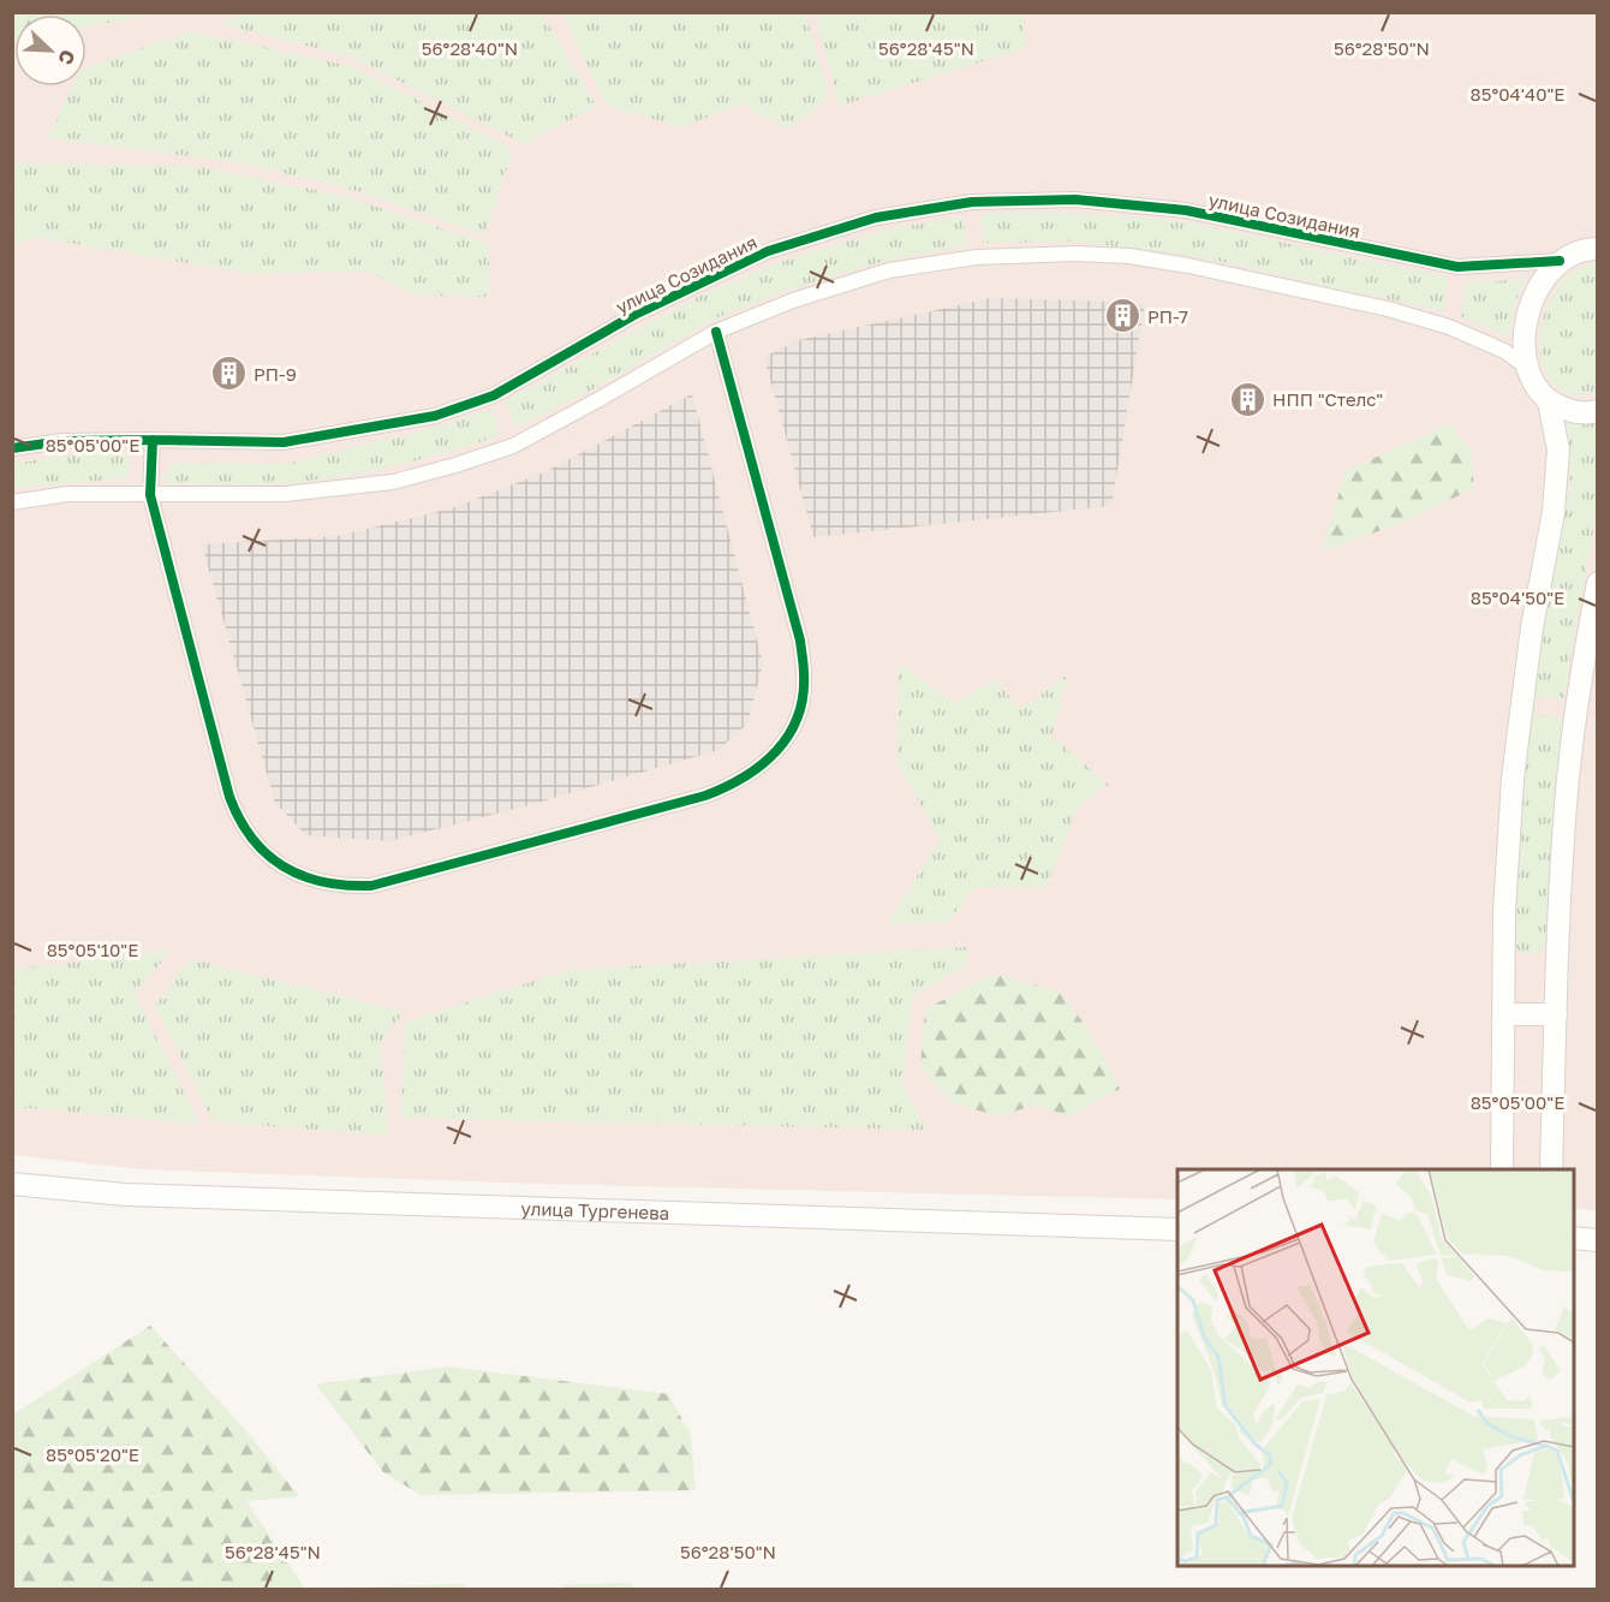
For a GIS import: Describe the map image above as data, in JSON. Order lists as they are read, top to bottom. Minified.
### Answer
{"streets":{"street":["улица Созидания","улица Тургенева"]},"places":{"building":["РП-7","РП-9","НПП \"Стелс\""]},"north":"bottom right","coordinates":["56°28'40\"N","56°28'45\"N","56°28'50\"N","85°04'40\"E","85°05'00\"E","85°04'50\"E","85°05'10\"E","85°05'20\"E"]}
